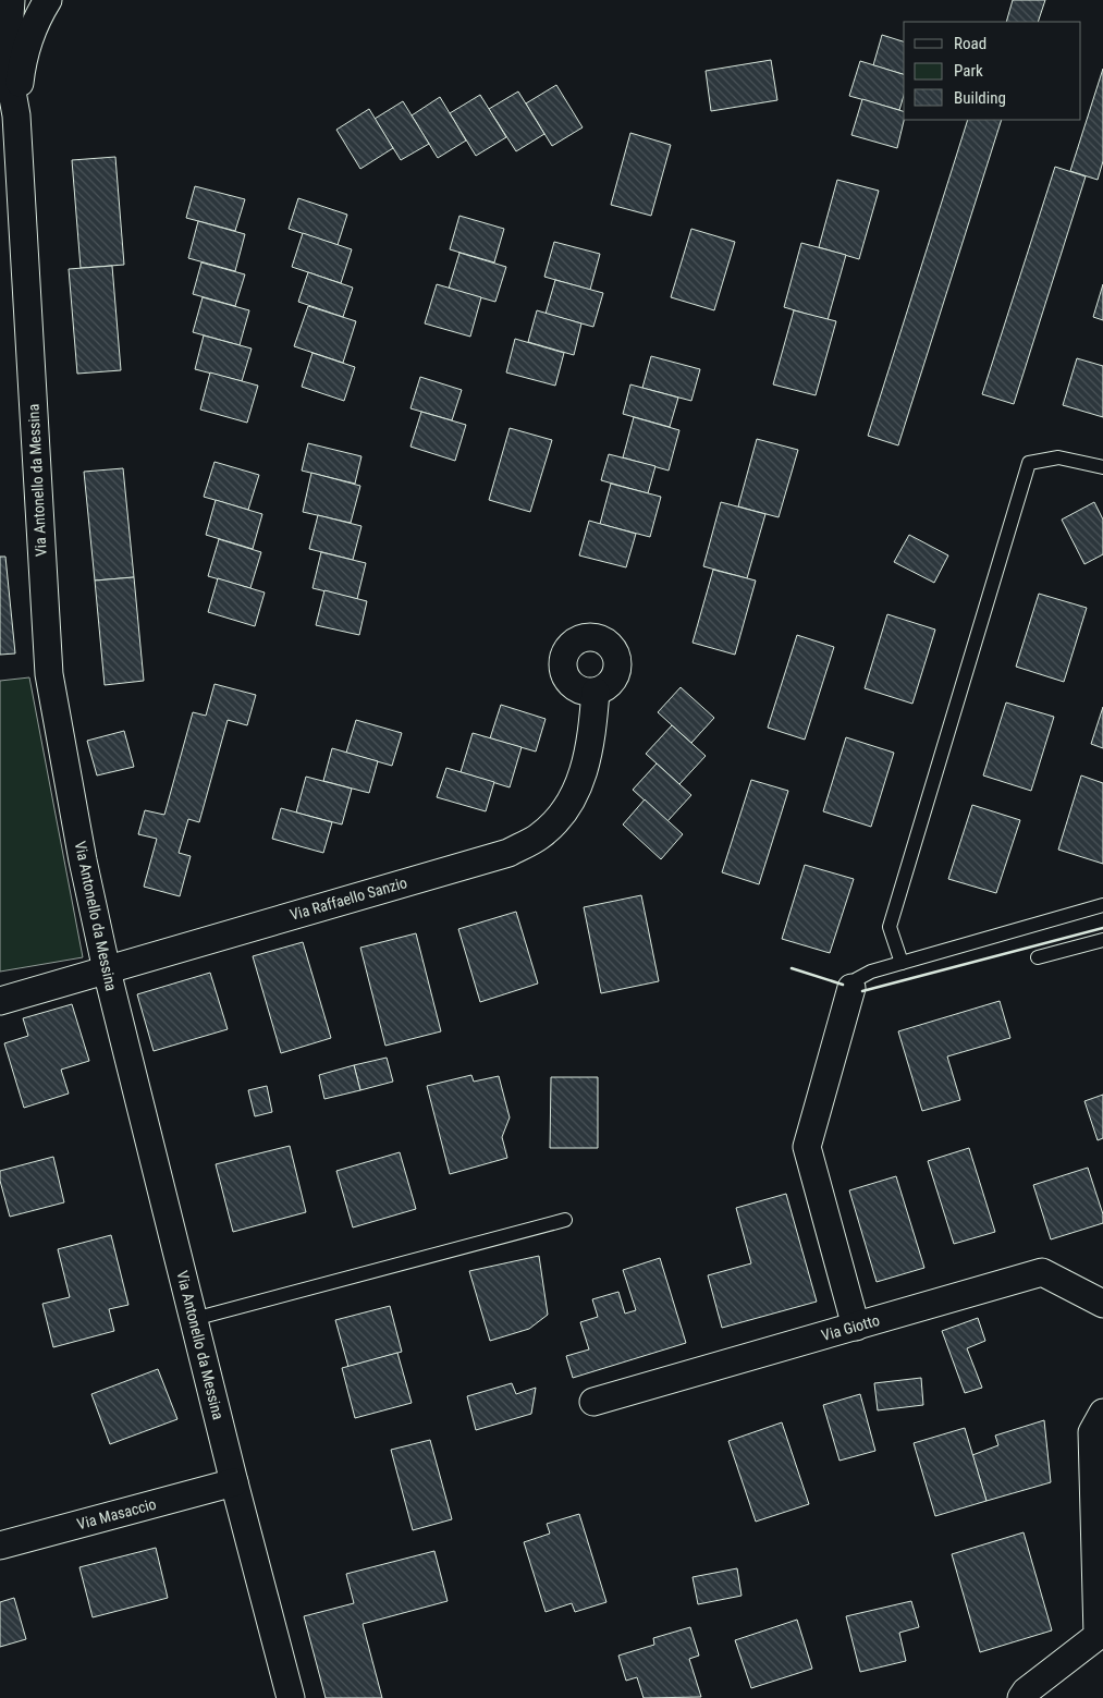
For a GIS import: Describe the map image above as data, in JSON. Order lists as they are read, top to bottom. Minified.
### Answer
{"streets":{"street":["Via Antonello da Messina","Via Raffaello Sanzio","Via Giotto","Via Masaccio"]},"crossings":[["Via Antonello da Messina","Via Raffaello Sanzio"],["Via Antonello da Messina","Via Masaccio"]],"legend":["Road","Park","Building"]}
